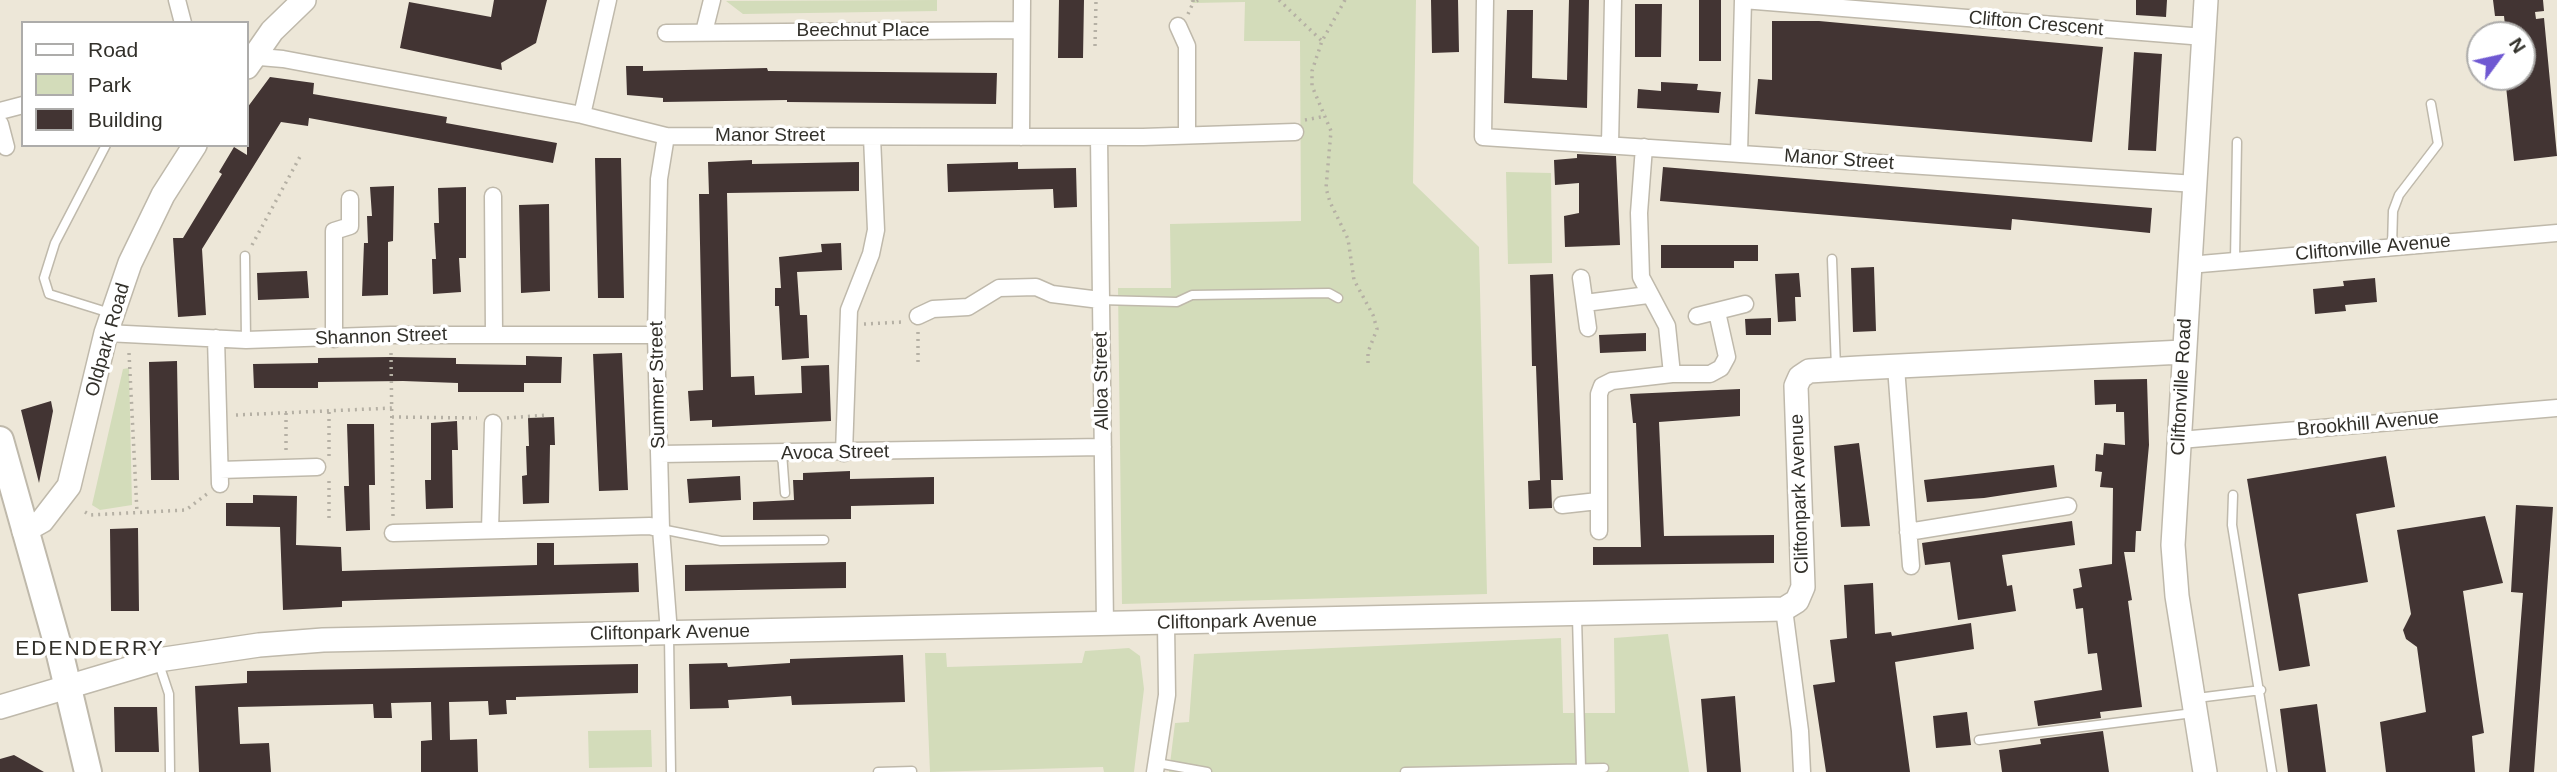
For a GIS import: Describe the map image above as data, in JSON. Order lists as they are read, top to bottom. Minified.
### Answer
{"streets":{"street":["Clifton Crescent","Beechnut Place","Manor Street","Cliftonville Avenue","Shannon Street","Oldpark Road","Alloa Street","Summer Street","Cliftonville Road","Brookhill Avenue","Avoca Street","Cliftonpark Avenue"]},"crossings":[["Clifton Crescent","Cliftonville Road"],["Manor Street","Alloa Street"],["Manor Street","Summer Street"],["Manor Street","Cliftonville Road"],["Cliftonville Avenue","Cliftonville Road"],["Shannon Street","Oldpark Road"],["Shannon Street","Summer Street"],["Alloa Street","Avoca Street"],["Alloa Street","Cliftonpark Avenue"],["Summer Street","Avoca Street"],["Summer Street","Cliftonpark Avenue"],["Cliftonville Road","Brookhill Avenue"],["Cliftonville Road","Cliftonpark Avenue"]],"districts":["EDENDERRY"],"legend":["Road","Park","Building"],"north":"top right"}
